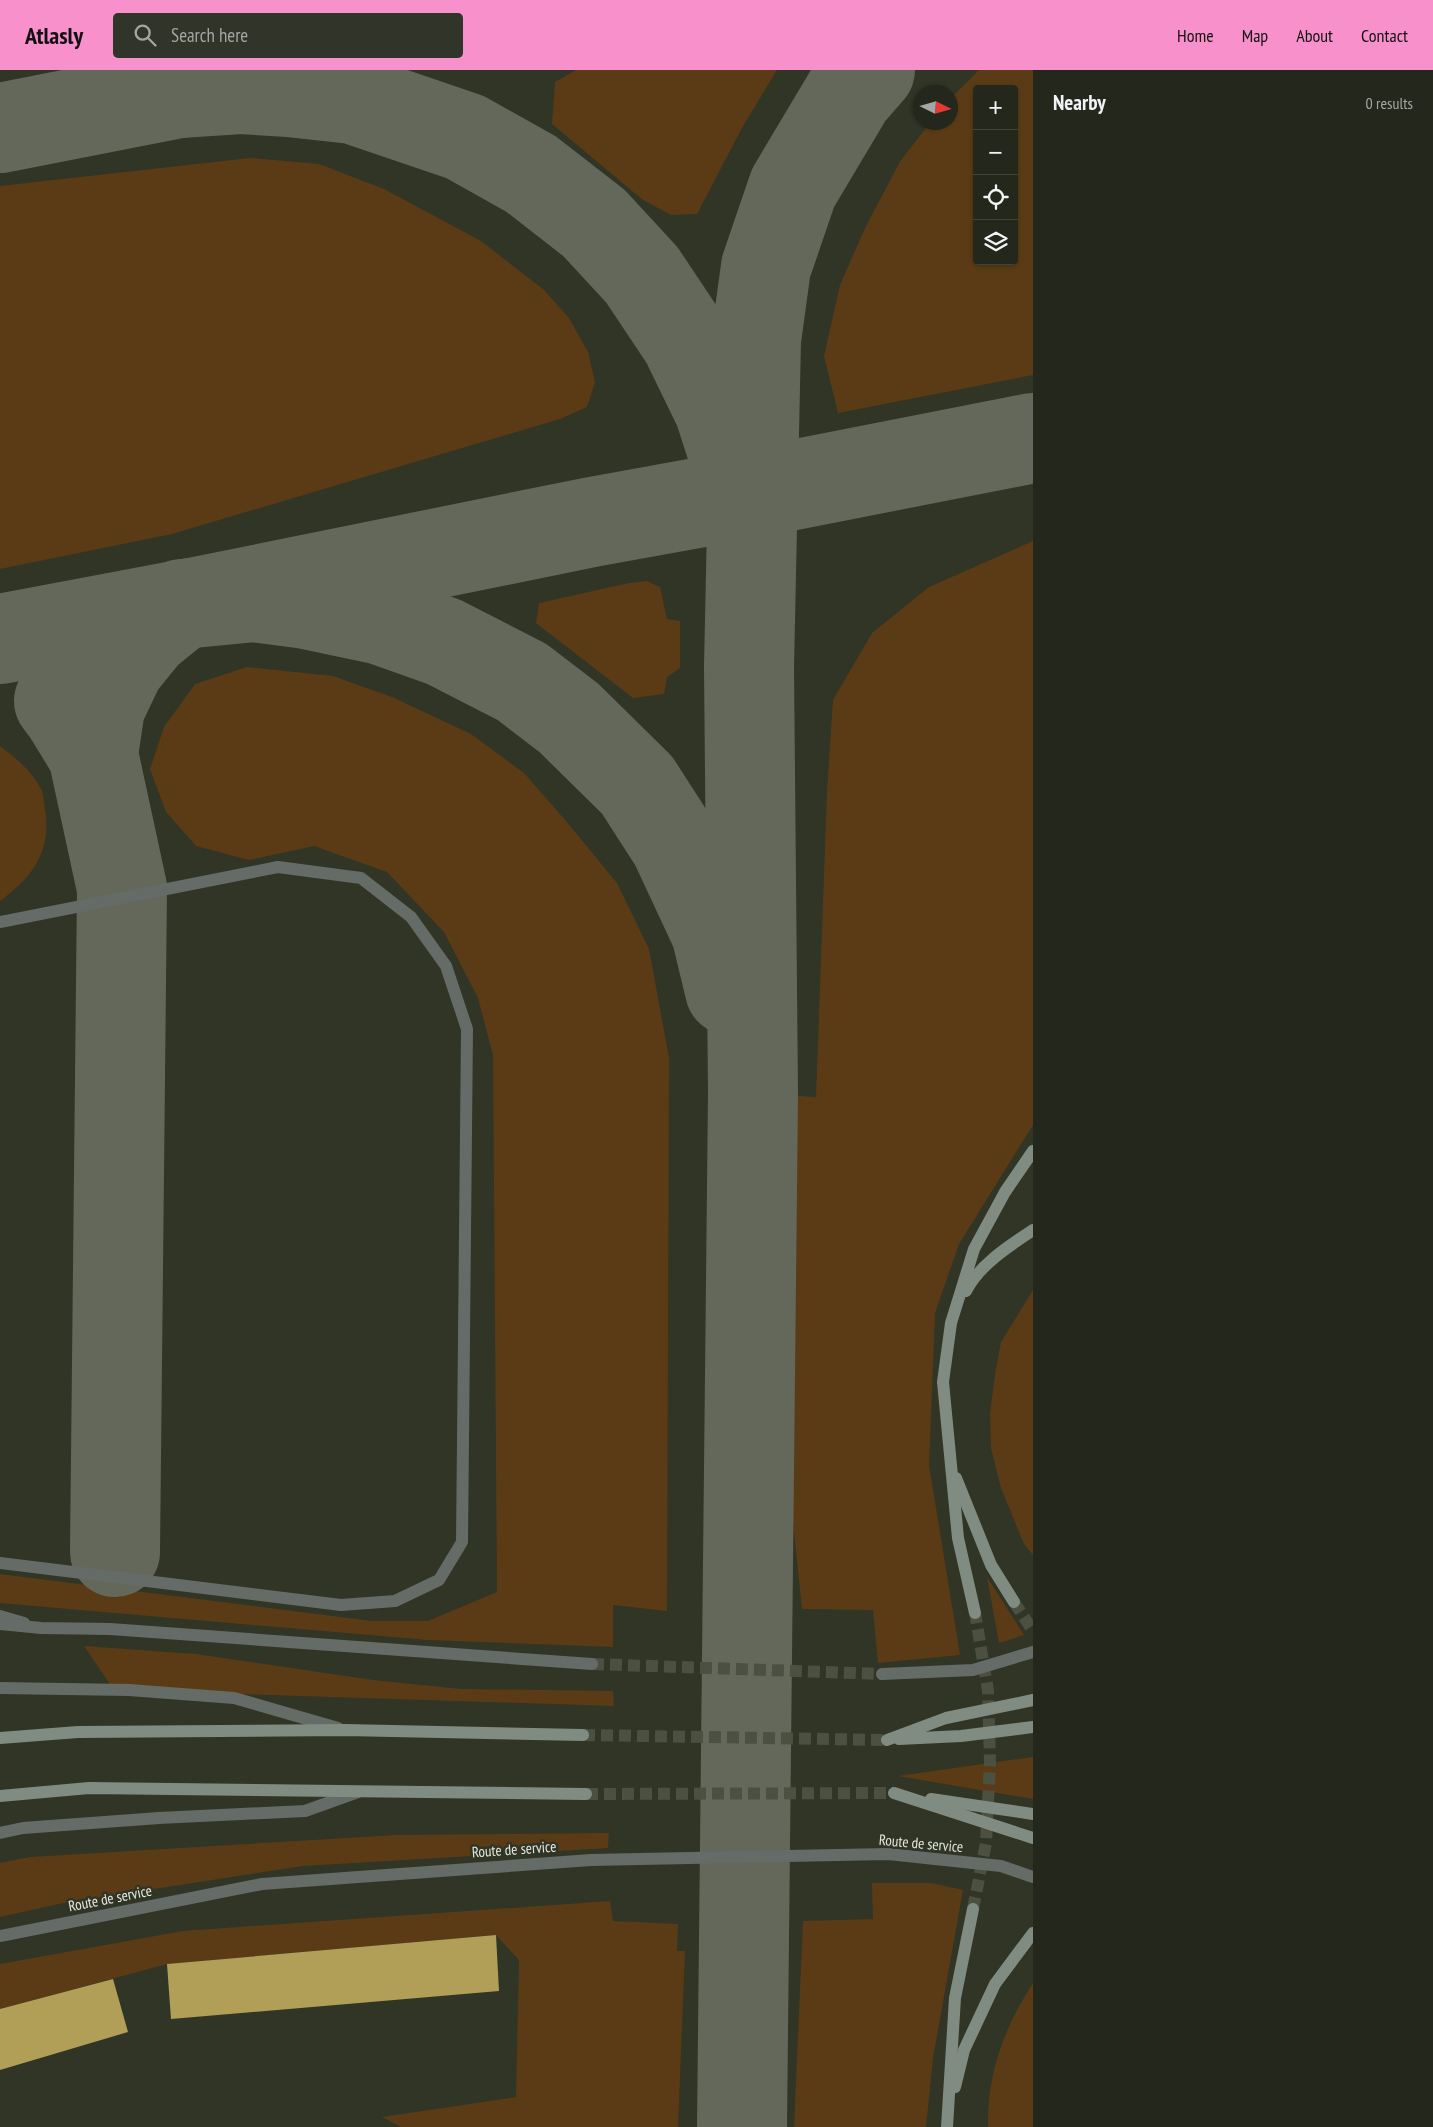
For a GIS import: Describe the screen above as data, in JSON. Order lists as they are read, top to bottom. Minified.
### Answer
{"streets":{"street":["Route de service"]},"north":"right","page":{"header":"Atlasly","search":"Search here","nav":["Home","Map","About","Contact"],"heading":["Nearby","0 results"],"map_buttons":["+","−"]}}
